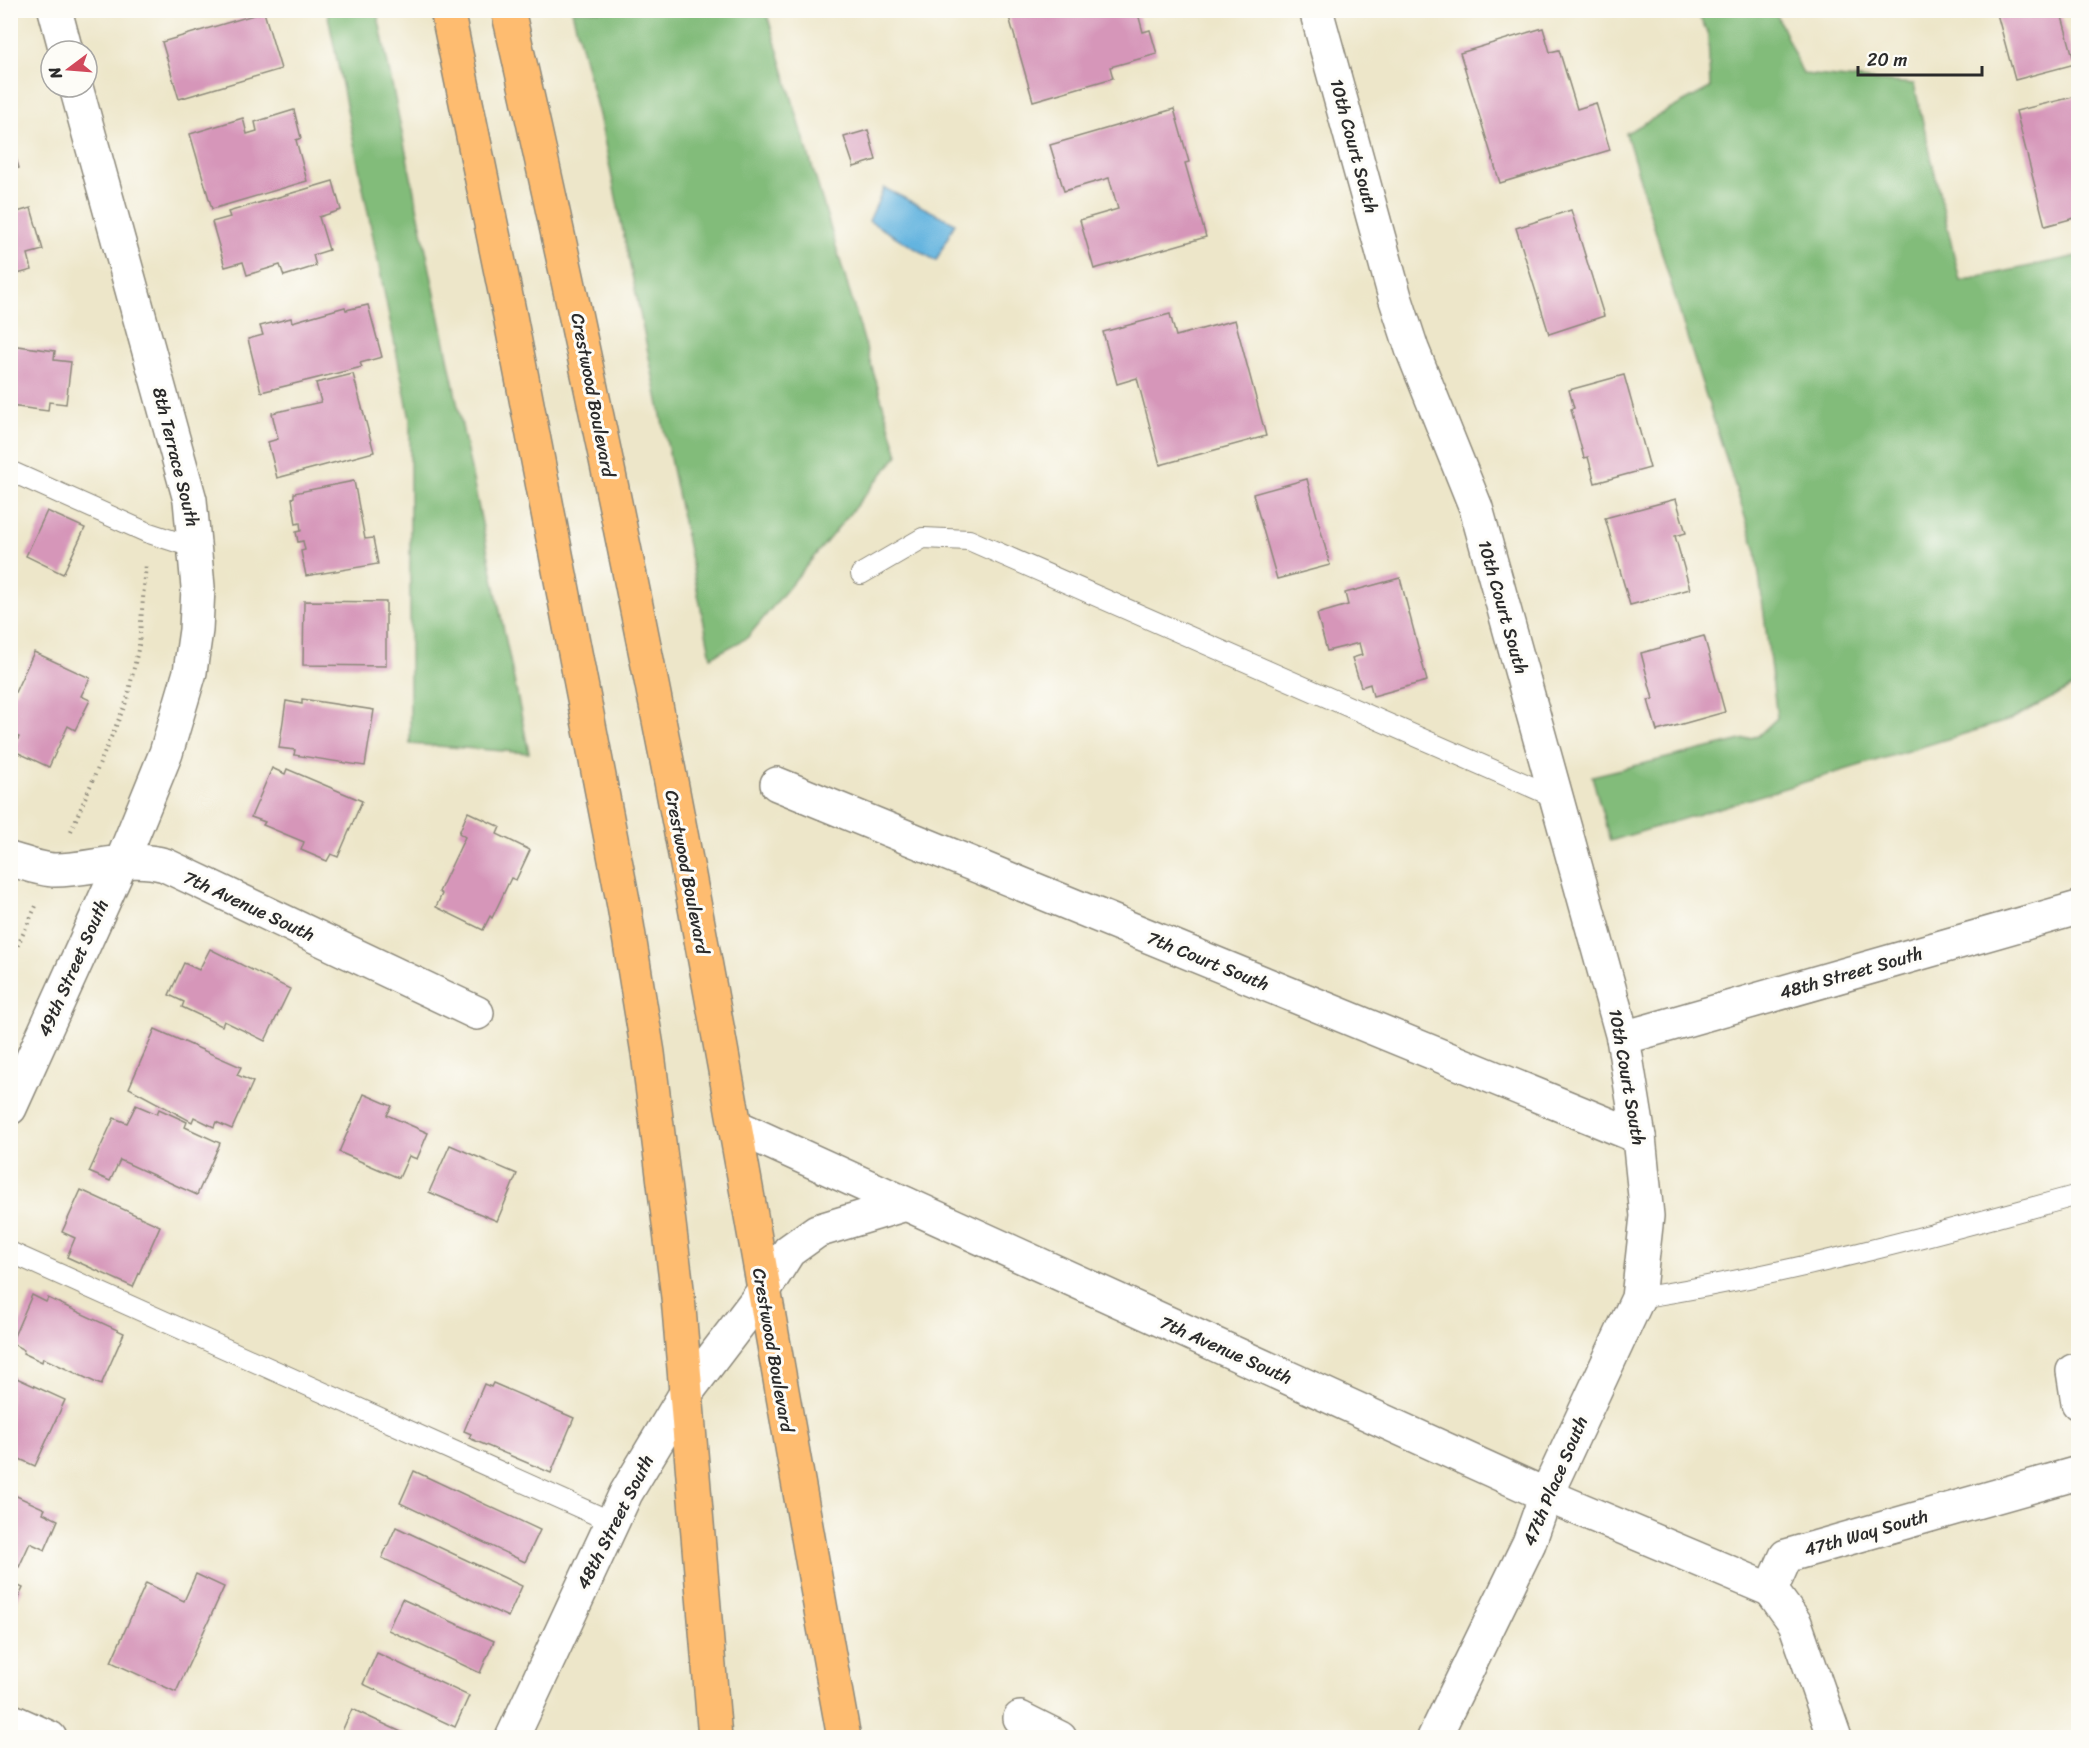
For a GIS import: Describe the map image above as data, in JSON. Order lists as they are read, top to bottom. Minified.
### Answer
{"streets":{"main road":["Crestwood Boulevard"],"street":["10th Court South","8th Terrace South","7th Avenue South","7th Court South","49th Street South","48th Street South","47th Place South","47th Way South"]},"crossings":[["10th Court South","7th Court South"],["10th Court South","48th Street South"],["10th Court South","47th Place South"],["Crestwood Boulevard","7th Avenue South"],["Crestwood Boulevard","48th Street South"],["8th Terrace South","7th Avenue South"],["8th Terrace South","49th Street South"],["7th Avenue South","49th Street South"],["7th Avenue South","47th Place South"]],"scale_bar":"20 m","north":"left"}
